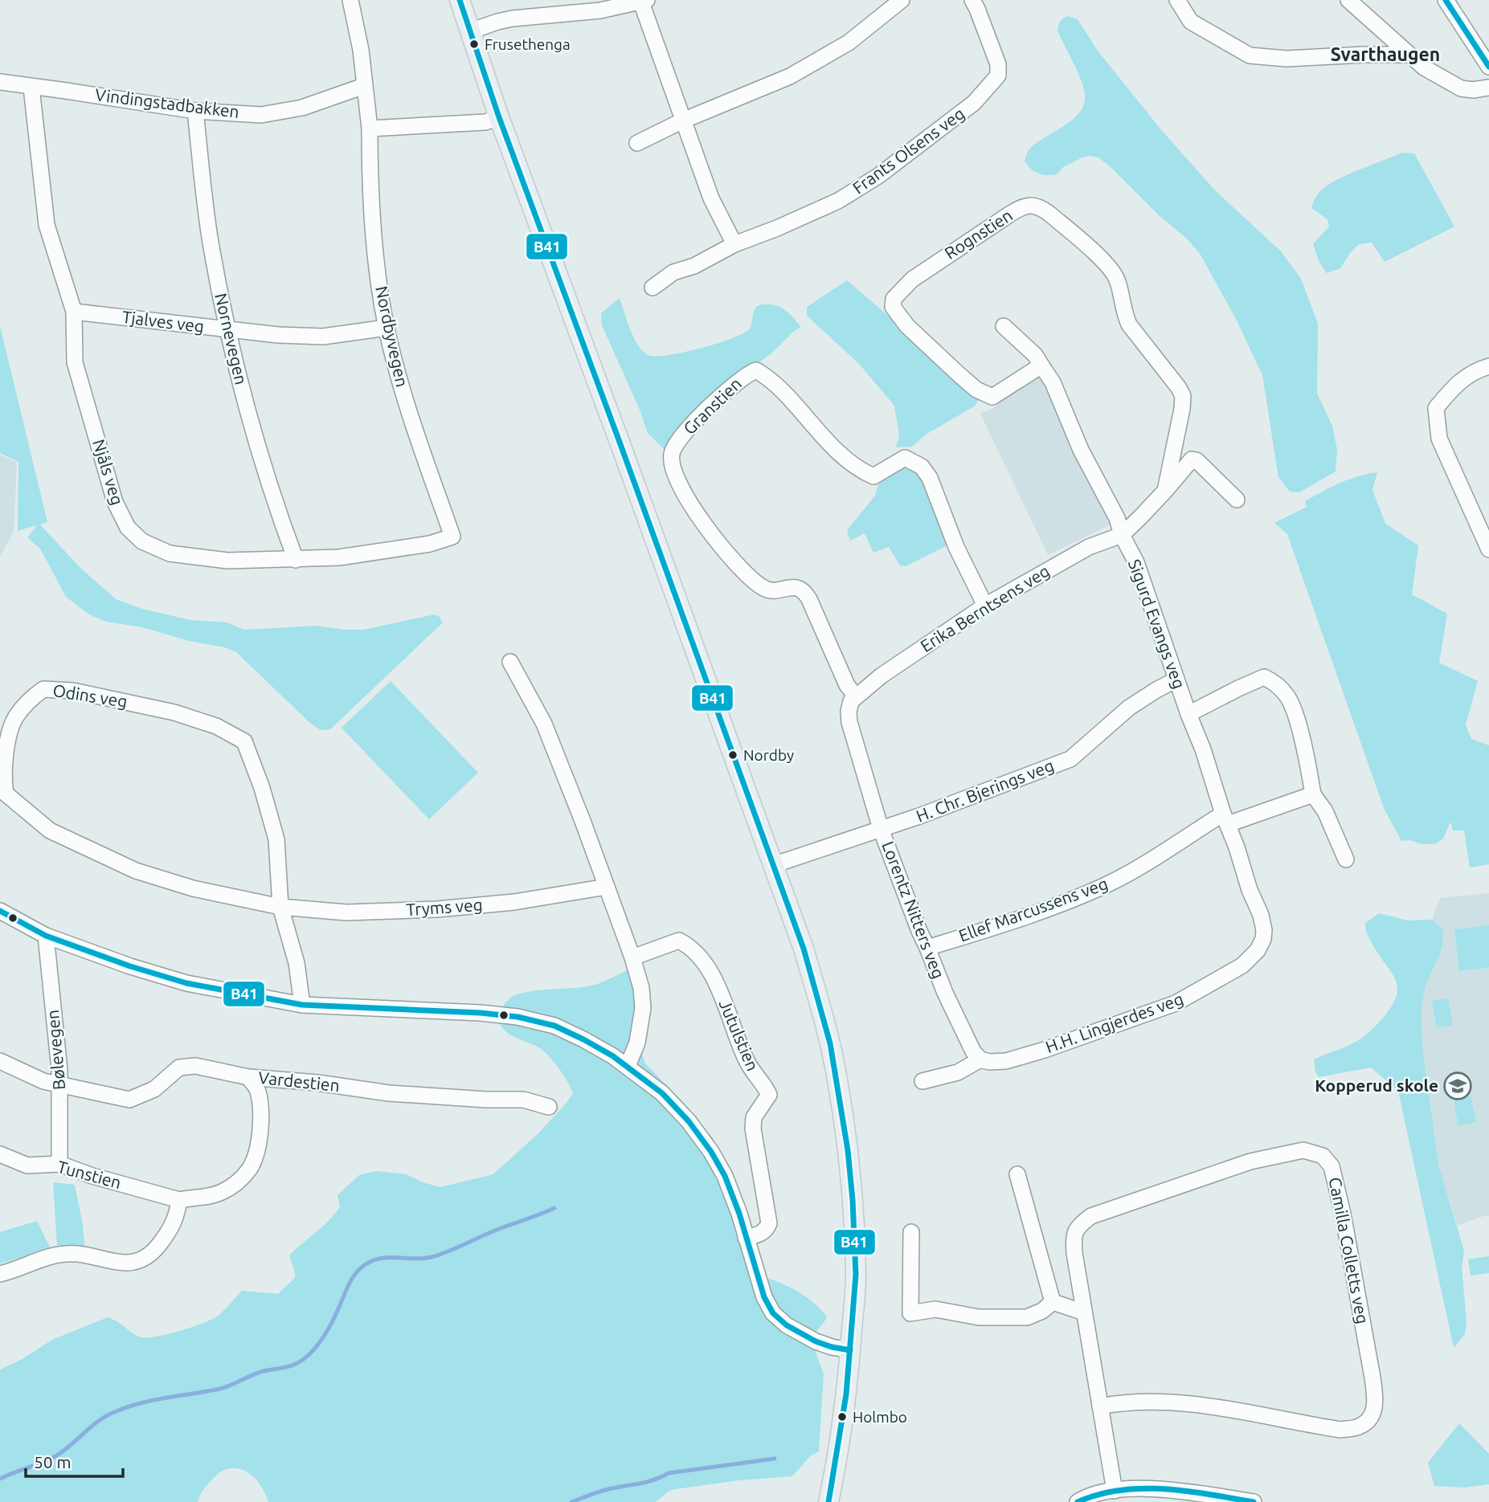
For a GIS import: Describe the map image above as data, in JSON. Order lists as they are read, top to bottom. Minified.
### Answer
{"streets":{"street":["Vindingstadbakken","Frants Olsens veg","Rognstien","Tjalves veg","Nordbyvegen","Nornevegen","Granstien","Njåls veg","Erika Berntsens veg","Sigurd Evangs veg","Odins veg","H. Chr. Bjerings veg","Tryms veg","Lorentz Nitters veg","Ellef Marcussens veg","H.H. Lingjerdes veg","Jutulstien","Bølevegen","Vardestien","Tunstien","Camilla Colletts veg"]},"crossings":[["Vindingstadbakken","Nordbyvegen"],["Vindingstadbakken","Nornevegen"],["Vindingstadbakken","Njåls veg"],["Tjalves veg","Nordbyvegen"],["Tjalves veg","Nornevegen"],["Tjalves veg","Njåls veg"],["Nordbyvegen","Njåls veg"],["Nornevegen","Njåls veg"],["Granstien","Erika Berntsens veg"],["Granstien","Lorentz Nitters veg"],["Erika Berntsens veg","Sigurd Evangs veg"],["Erika Berntsens veg","Lorentz Nitters veg"],["Sigurd Evangs veg","H. Chr. Bjerings veg"],["Sigurd Evangs veg","Ellef Marcussens veg"],["Sigurd Evangs veg","H.H. Lingjerdes veg"],["Odins veg","Tryms veg"],["H. Chr. Bjerings veg","Lorentz Nitters veg"],["Lorentz Nitters veg","Ellef Marcussens veg"],["Lorentz Nitters veg","H.H. Lingjerdes veg"],["Bølevegen","Vardestien"],["Bølevegen","Tunstien"],["Vardestien","Tunstien"]],"districts":["Svarthaugen"],"places":{"other":["Frusethenga","Nordby","Holmbo"],"school or university":["Kopperud skole"]},"lines":["transit line B41"],"scale_bar":"50 m"}
